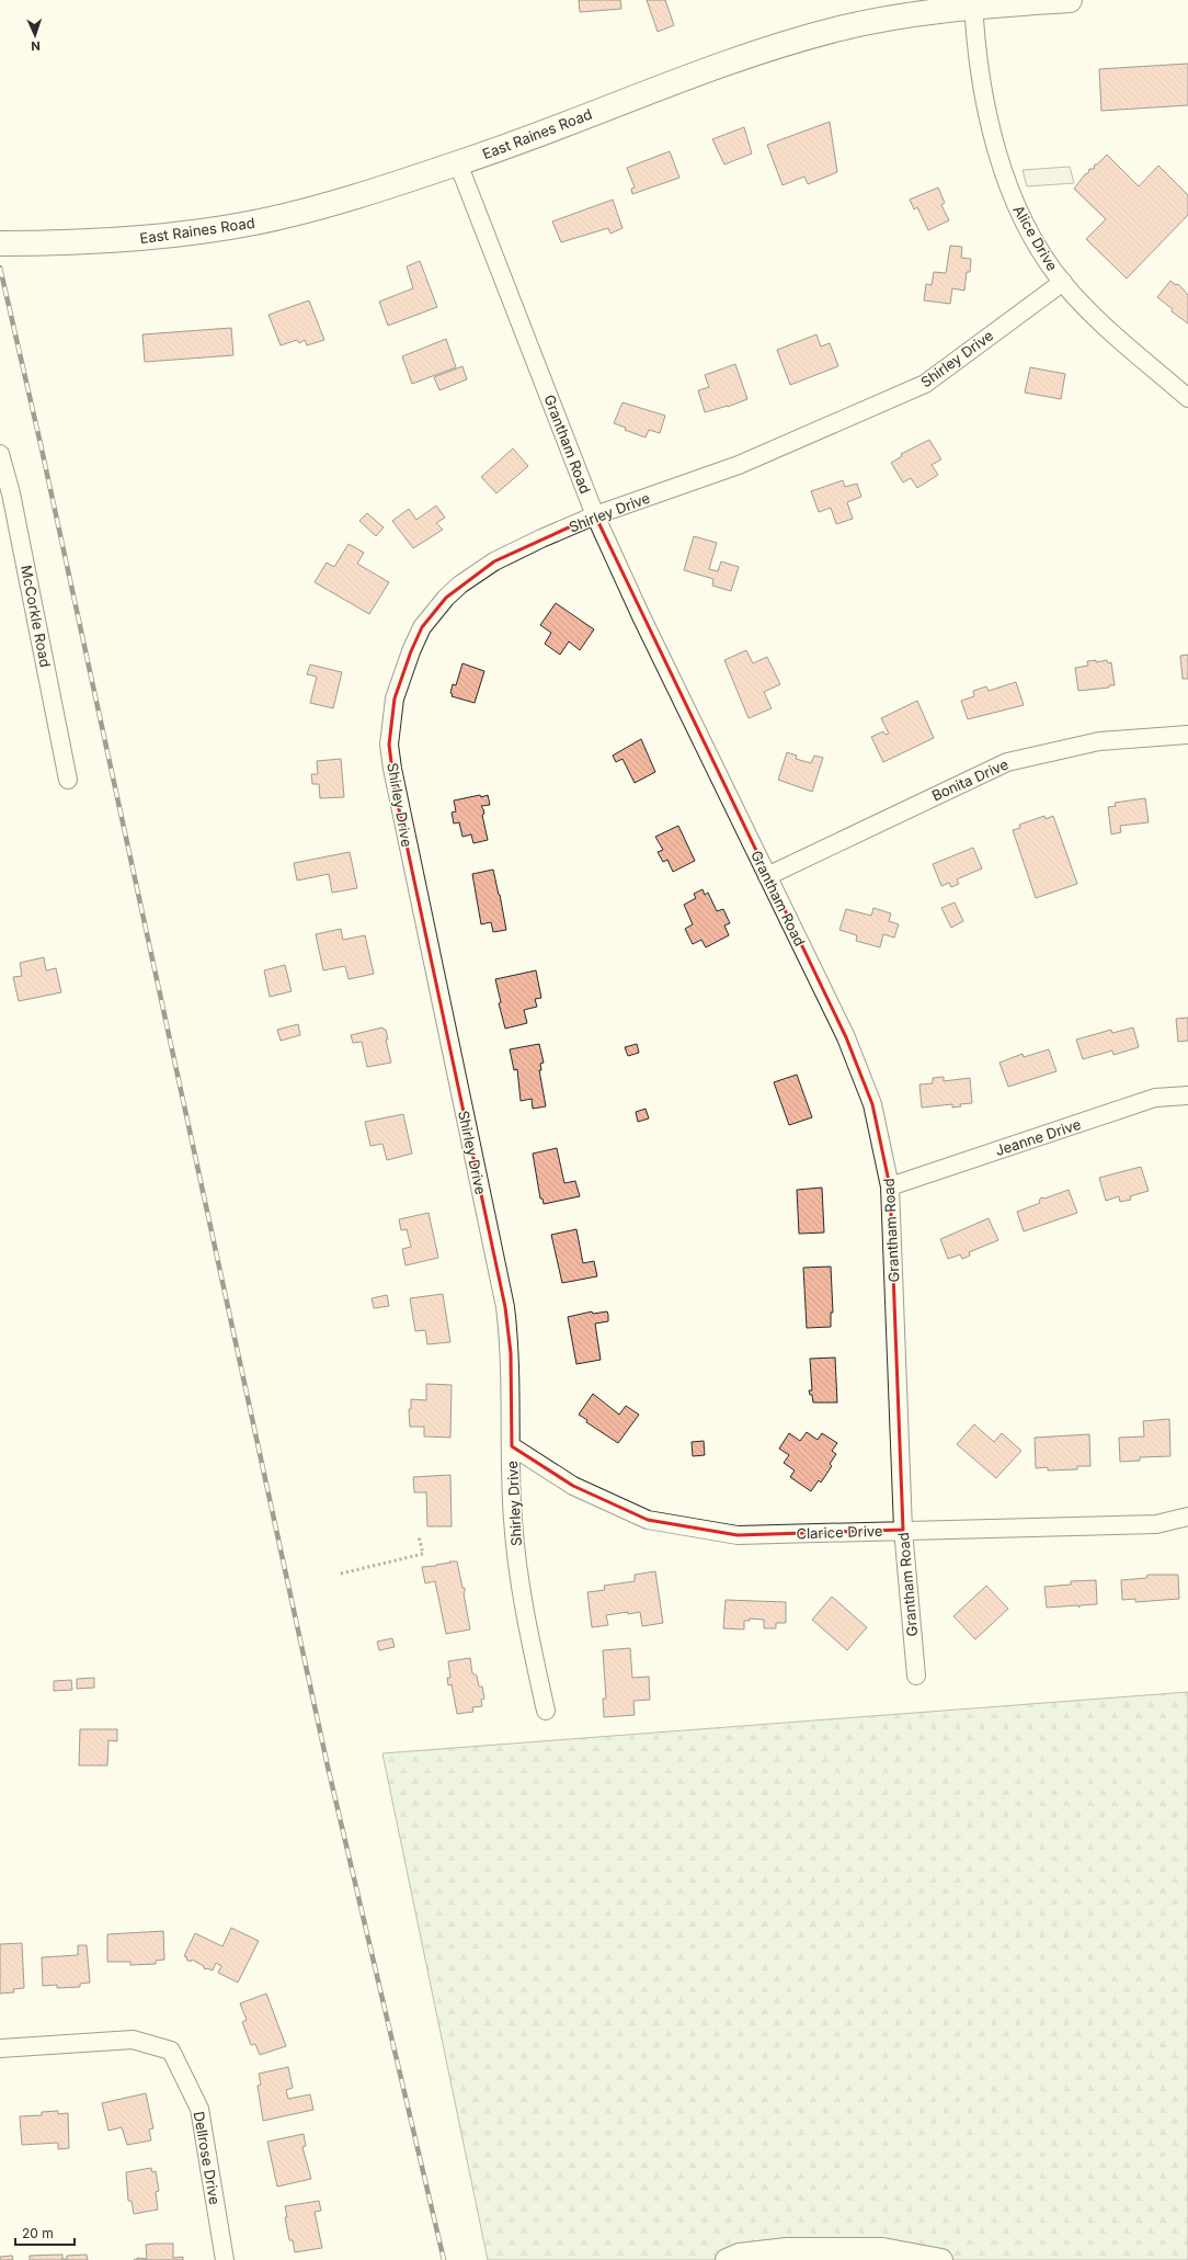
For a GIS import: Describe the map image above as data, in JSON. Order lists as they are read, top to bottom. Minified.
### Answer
{"streets":{"main road":["East Raines Road"],"street":["Alice Drive","Shirley Drive","Grantham Road","McCorkle Road","Bonita Drive","Jeanne Drive","Clarice Drive","Dellrose Drive"]},"crossings":[["East Raines Road","Alice Drive"],["East Raines Road","Grantham Road"],["Alice Drive","Shirley Drive"],["Shirley Drive","Grantham Road"],["Shirley Drive","Clarice Drive"],["Grantham Road","Bonita Drive"],["Grantham Road","Jeanne Drive"],["Grantham Road","Clarice Drive"]],"scale_bar":"20 m","north":"bottom"}
